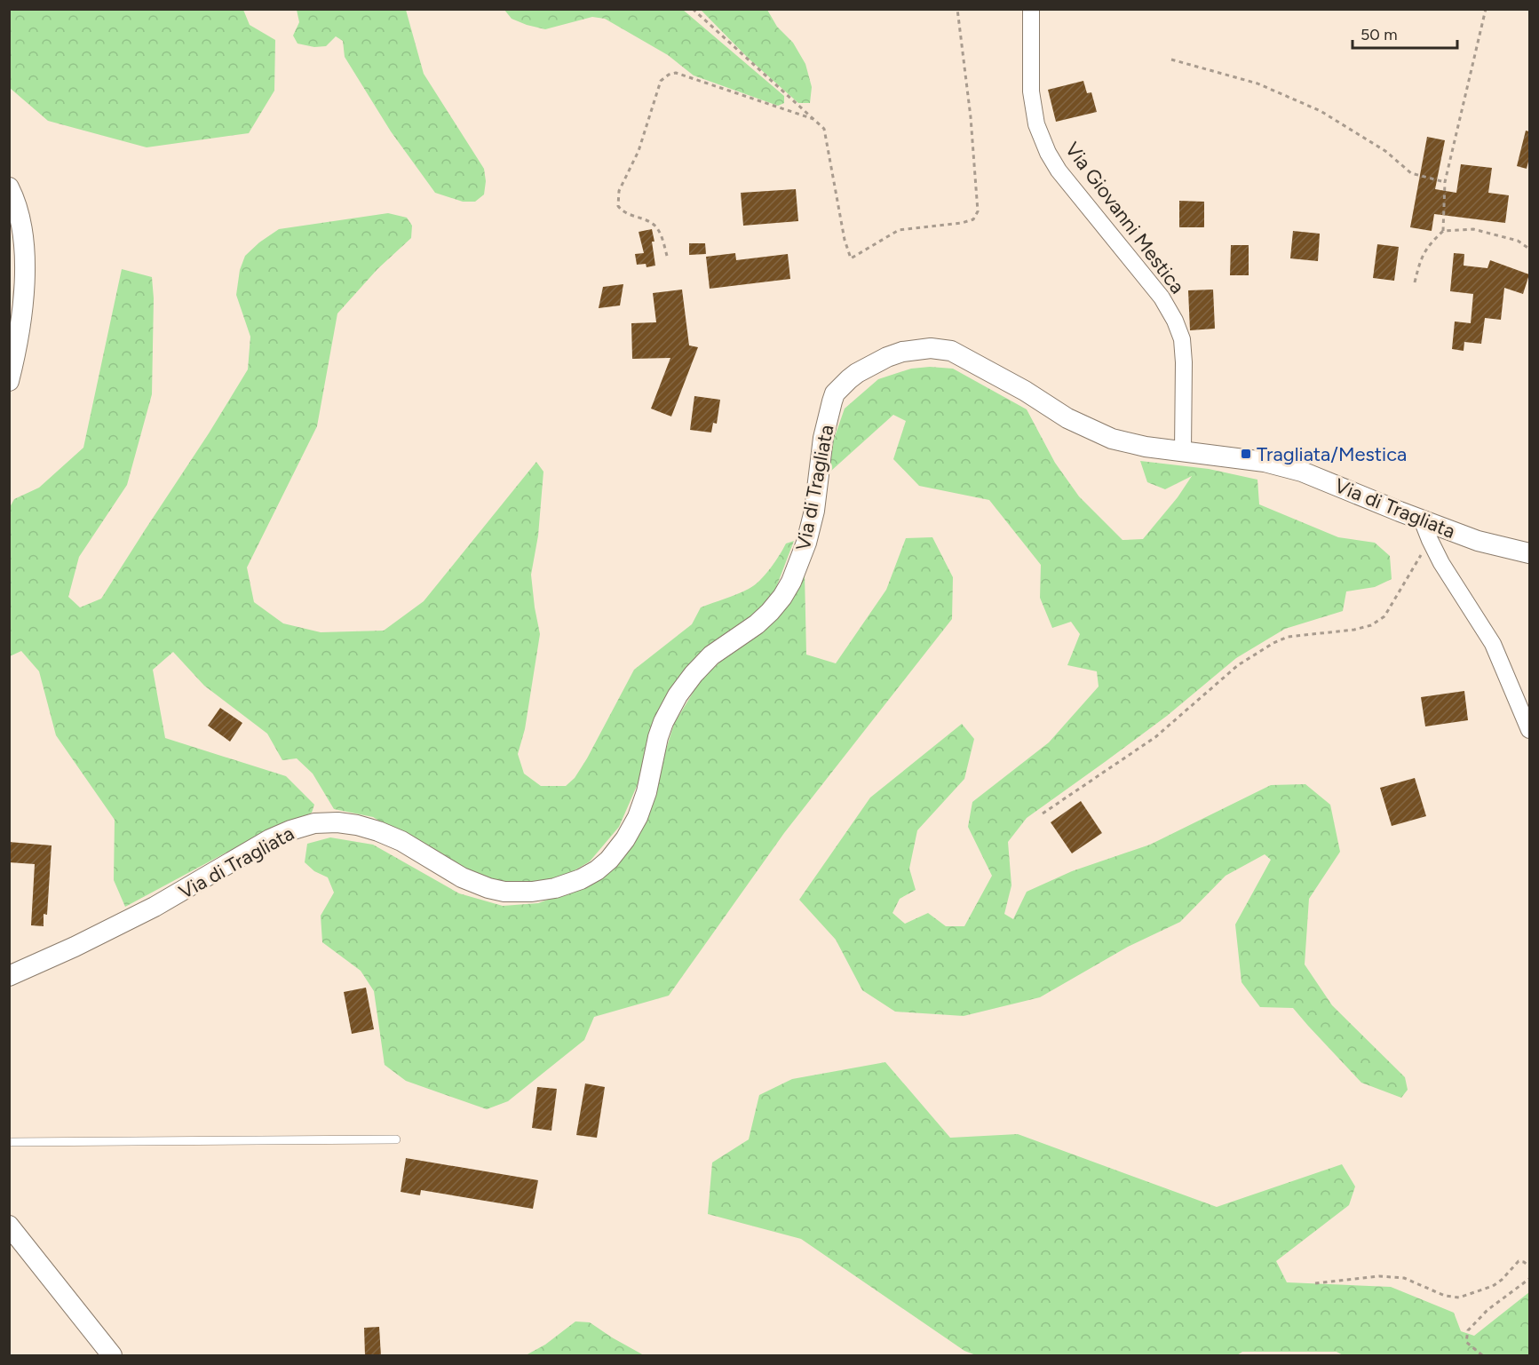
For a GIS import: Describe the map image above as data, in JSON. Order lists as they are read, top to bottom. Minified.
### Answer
{"streets":{"street":["Via Giovanni Mestica","Via di Tragliata"]},"crossings":[["Via Giovanni Mestica","Via di Tragliata"]],"places":{"transit":["Tragliata/Mestica"]},"scale_bar":"50 m"}
